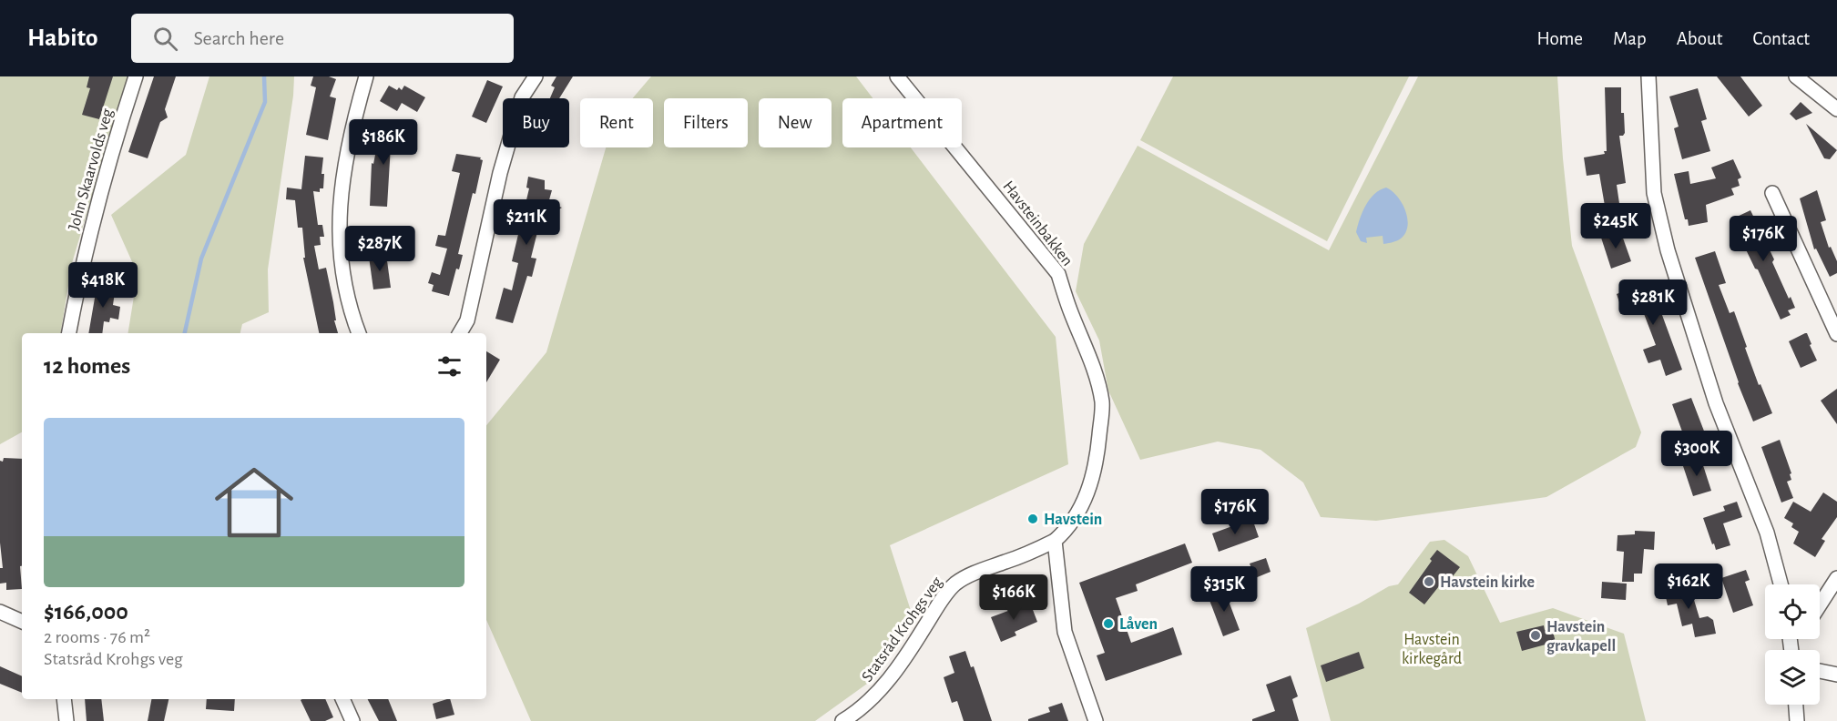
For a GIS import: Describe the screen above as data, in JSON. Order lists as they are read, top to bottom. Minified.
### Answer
{"streets":{"street":["John Skaarvolds veg","Havsteinbakken","Statsråd Krohgs veg"]},"crossings":[["Havsteinbakken","Statsråd Krohgs veg"]],"parks":["Havstein kirkegård"],"places":["Havstein","Havstein kirke","Låven","Havstein gravkapell"],"page":{"header":"Habito","search":"Search here","nav":["Home","Map","About","Contact"],"chip":["Buy","Rent","Filters","New","Apartment"],"price":["$186K","$211K","$245K","$176K","$287K","$418K","$281K","$300K","$176K","$162K","$315K","$166K"],"heading":"12 homes","list":[{"name":"$166,000","note":"2 rooms · 76 m² · Statsråd Krohgs veg"}]}}
